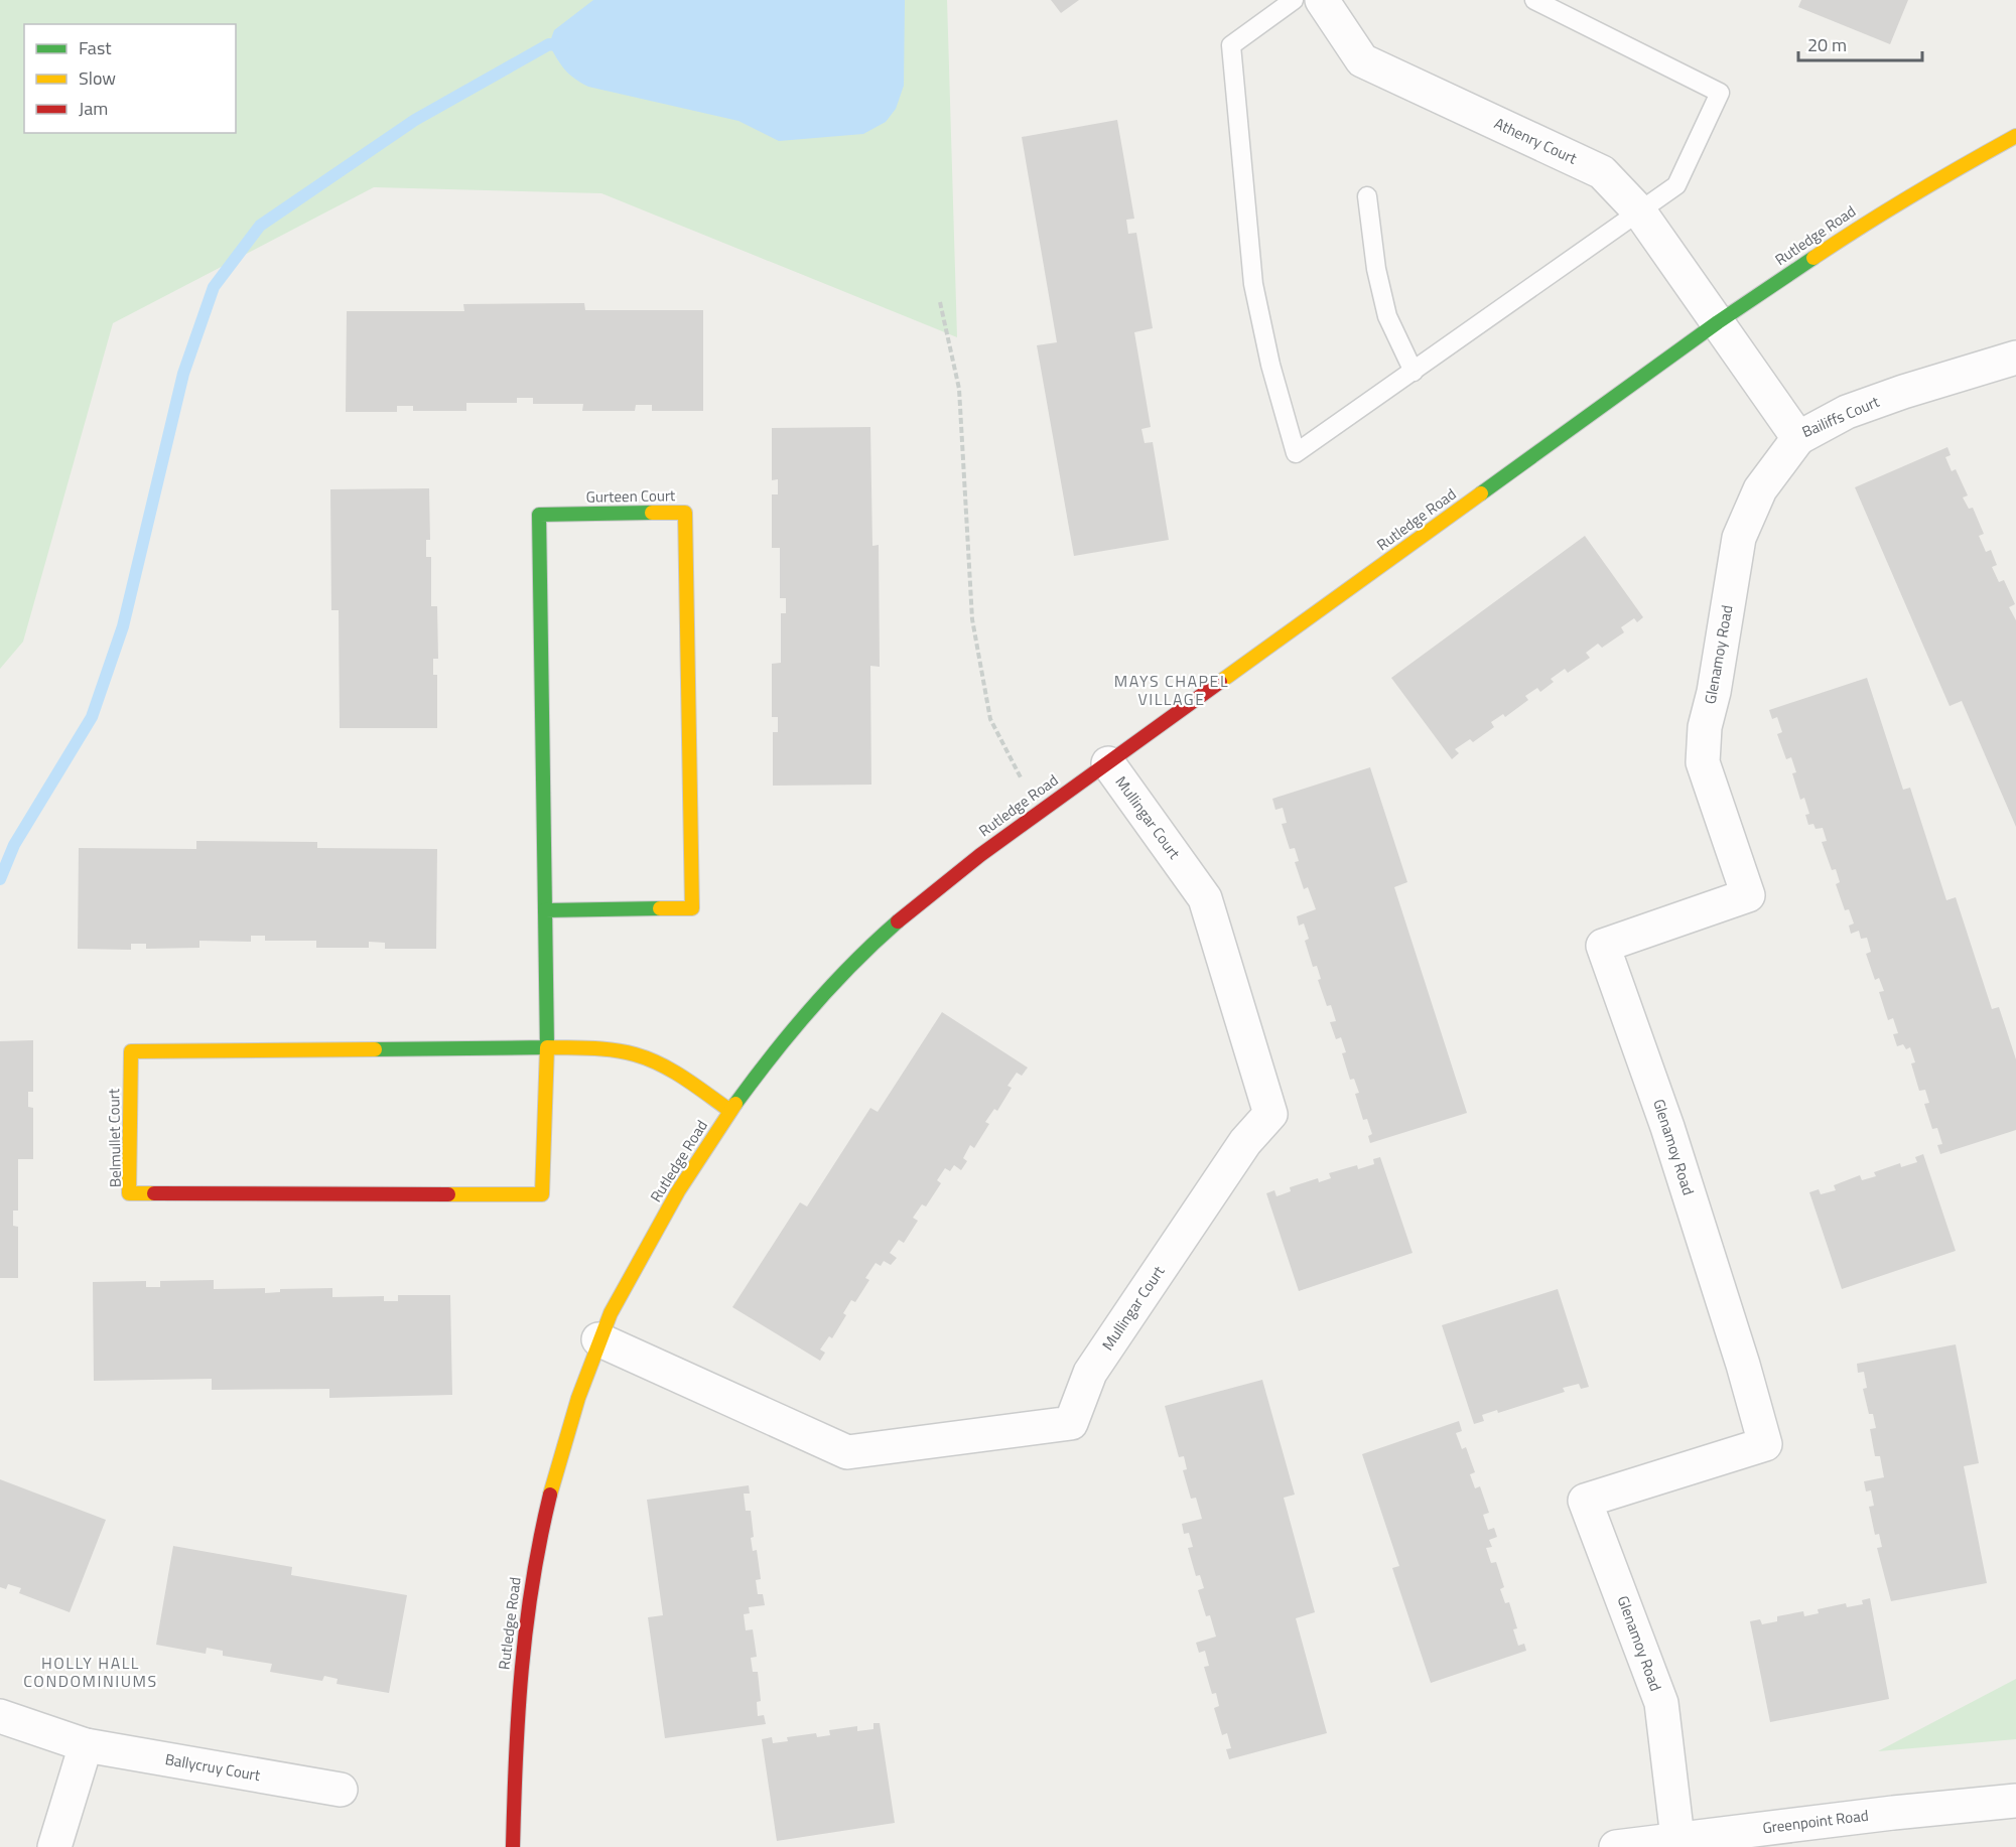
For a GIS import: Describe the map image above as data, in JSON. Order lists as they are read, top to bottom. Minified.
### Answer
{"streets":{"street":["Athenry Court","Rutledge Road","Bailiffs Court","Gurteen Court","Glenamoy Road","Mullingar Court","Belmullet Court","Ballycruy Court","Greenpoint Road"]},"crossings":[["Athenry Court","Rutledge Road"],["Athenry Court","Bailiffs Court"],["Rutledge Road","Bailiffs Court"],["Rutledge Road","Mullingar Court"],["Rutledge Road","Belmullet Court"],["Bailiffs Court","Glenamoy Road"],["Gurteen Court","Belmullet Court"],["Glenamoy Road","Greenpoint Road"]],"districts":["MAYS CHAPEL VILLAGE","HOLLY HALL CONDOMINIUMS"],"legend":["Fast","Slow","Jam"],"scale_bar":"20 m"}
